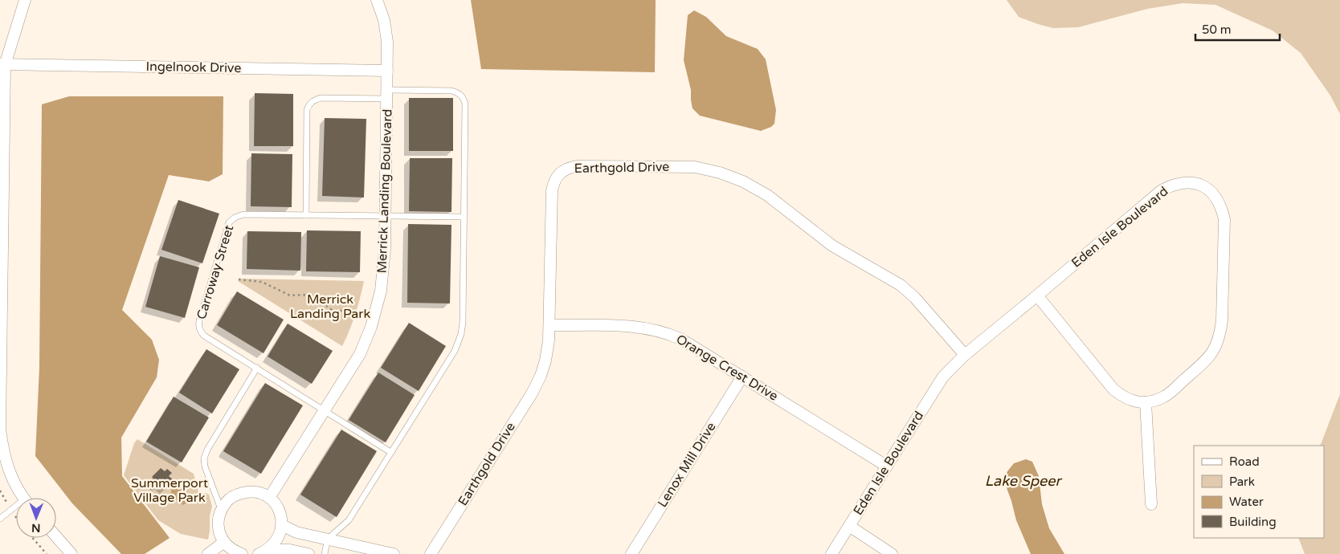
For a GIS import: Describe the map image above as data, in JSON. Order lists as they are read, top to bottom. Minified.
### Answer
{"streets":{"street":["Ingelnook Drive","Earthgold Drive","Merrick Landing Boulevard","Eden Isle Boulevard","Orange Crest Drive","Lenox Mill Drive"],"lane":["Carroway Street"]},"crossings":[["Ingelnook Drive","Merrick Landing Boulevard"],["Earthgold Drive","Eden Isle Boulevard"],["Earthgold Drive","Orange Crest Drive"],["Merrick Landing Boulevard","Carroway Street"],["Eden Isle Boulevard","Orange Crest Drive"],["Orange Crest Drive","Lenox Mill Drive"]],"water":["Lake Speer"],"parks":["Merrick Landing Park","Summerport Village Park"],"legend":["Road","Park","Water","Building"],"scale_bar":"50 m","north":"bottom"}
